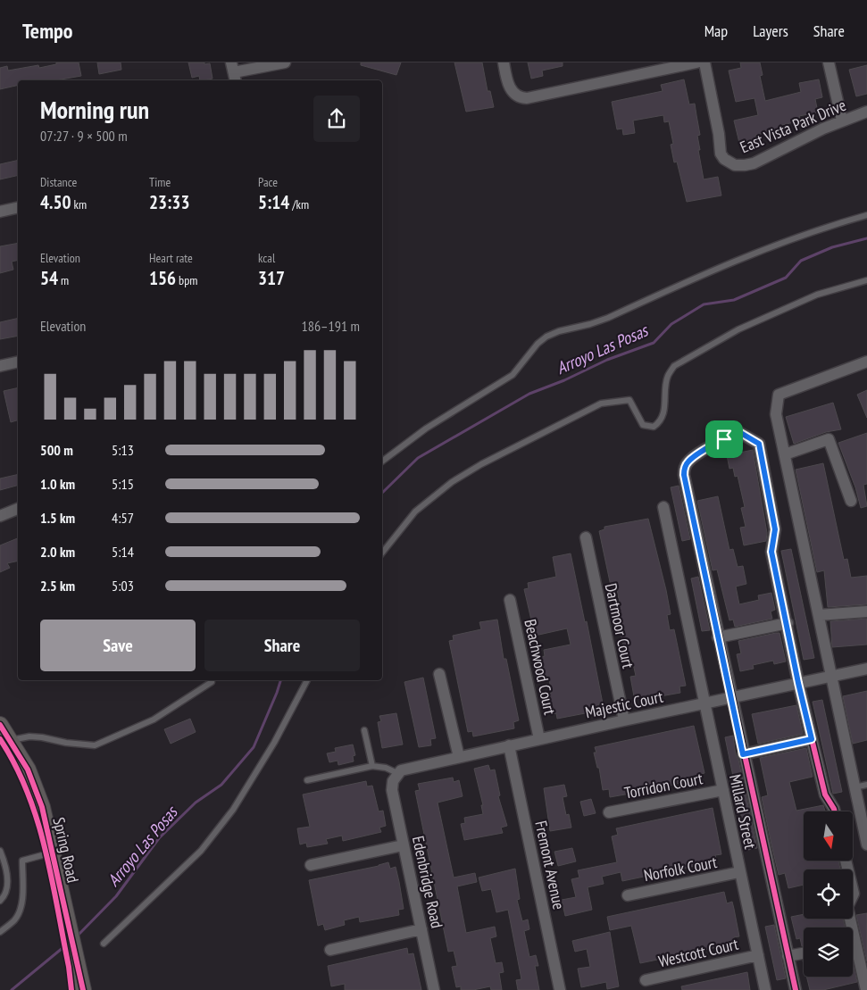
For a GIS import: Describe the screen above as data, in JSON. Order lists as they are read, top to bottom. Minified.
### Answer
{"streets":{"main road":["Spring Road"],"street":["East Vista Park Drive","Dartmoor Court","Beachwood Court","Majestic Court","Torridon Court","Millard Street","Fremont Avenue","Norfolk Court","Edenbridge Road","Westcott Court"]},"crossings":[["Dartmoor Court","Majestic Court"],["Beachwood Court","Majestic Court"],["Majestic Court","Millard Street"],["Majestic Court","Fremont Avenue"],["Majestic Court","Edenbridge Road"],["Torridon Court","Millard Street"],["Millard Street","Norfolk Court"],["Millard Street","Westcott Court"]],"water":["Arroyo Las Posas"],"north":"bottom","page":{"header":"Tempo","nav":["Map","Layers","Share"],"heading":["Morning run","07:27 · 9 × 500 m"],"stats":[["Distance","4.50 km"],["Time","23:33"],["Pace","5:14 /km"],["Elevation","54 m"],["Heart rate","156 bpm"],["kcal","317"]],"chart":["Elevation","186–191 m"],"list":[{"name":"500 m","note":"5:13"},{"name":"1.0 km","note":"5:15"},{"name":"1.5 km","note":"4:57"},{"name":"2.0 km","note":"5:14"},{"name":"2.5 km","note":"5:03"}],"buttons":["Save","Share"]}}
